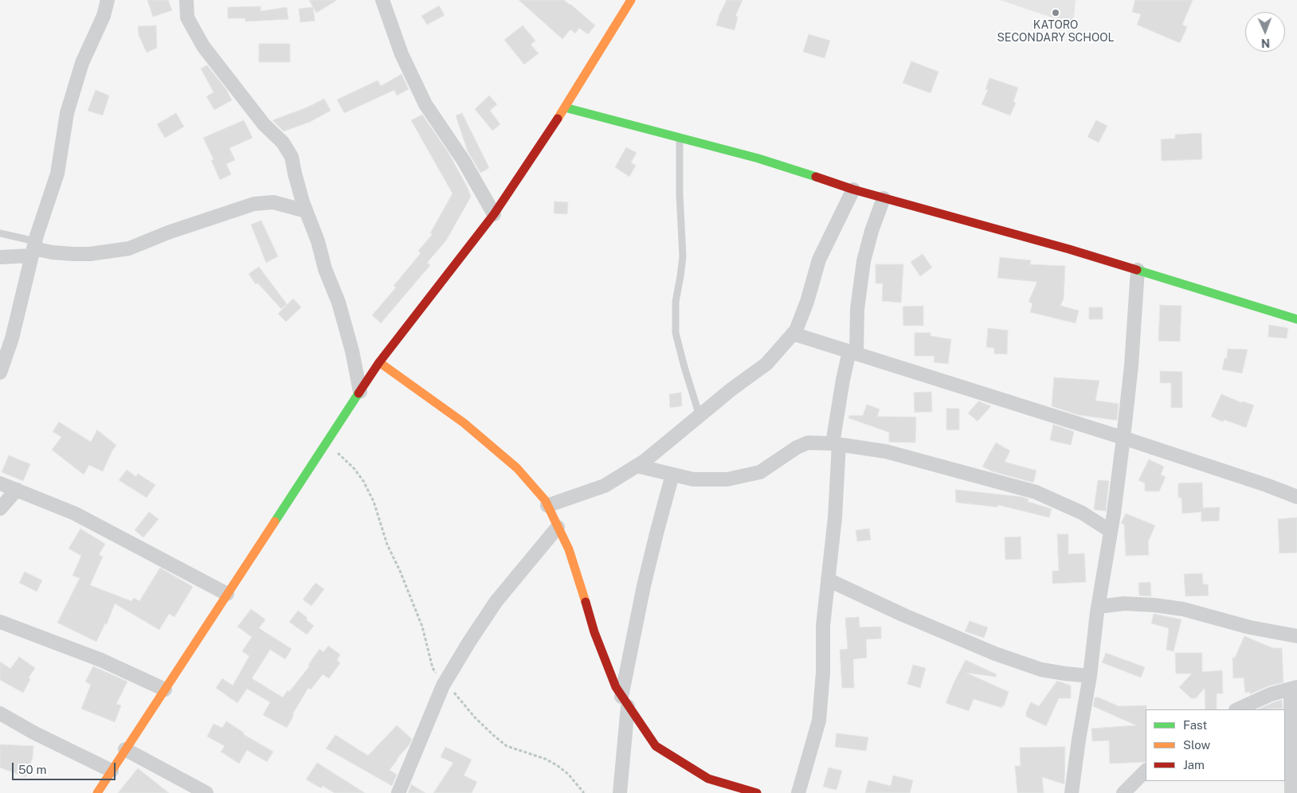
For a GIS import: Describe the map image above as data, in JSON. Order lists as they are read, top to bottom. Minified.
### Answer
{"places":["KATORO SECONDARY SCHOOL"],"legend":["Fast","Slow","Jam"],"scale_bar":"50 m","north":"bottom"}
